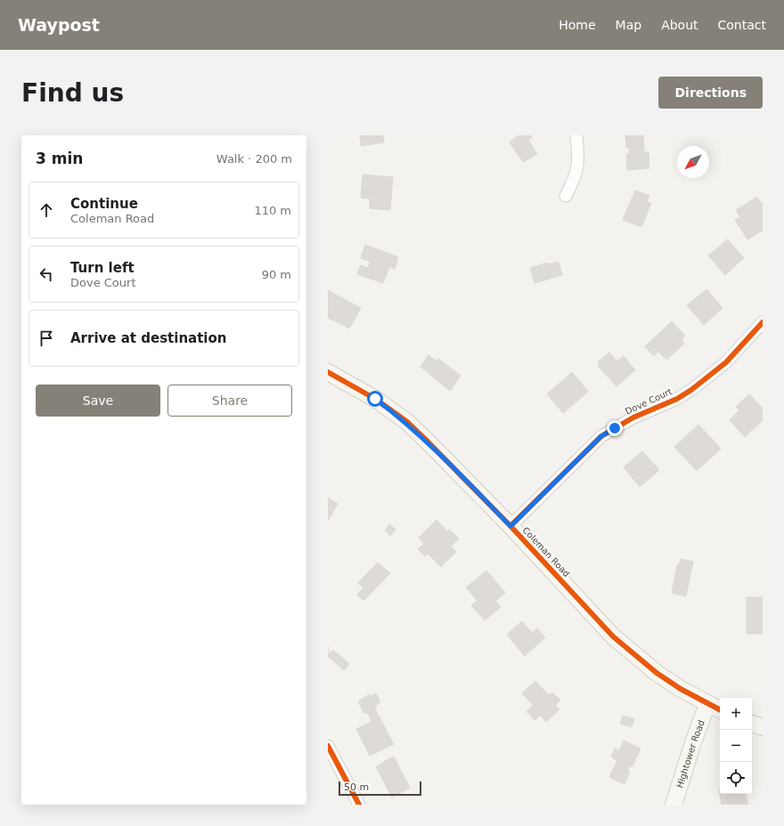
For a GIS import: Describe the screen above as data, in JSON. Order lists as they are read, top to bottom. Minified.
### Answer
{"streets":{"street":["Dove Court","Coleman Road","Hightower Road"]},"crossings":[["Dove Court","Coleman Road"],["Coleman Road","Hightower Road"]],"scale_bar":"50 m","north":"bottom left","page":{"header":"Waypost","nav":["Home","Map","About","Contact"],"buttons":["Directions",["Save","Share"]],"title":"Find us","heading":["3 min","Walk · 200 m"],"list":[["Continue","Coleman Road","110 m"],["Turn left","Dove Court","90 m"],"Arrive at destination"],"map_buttons":["+","−"],"scale":"50 m"}}
